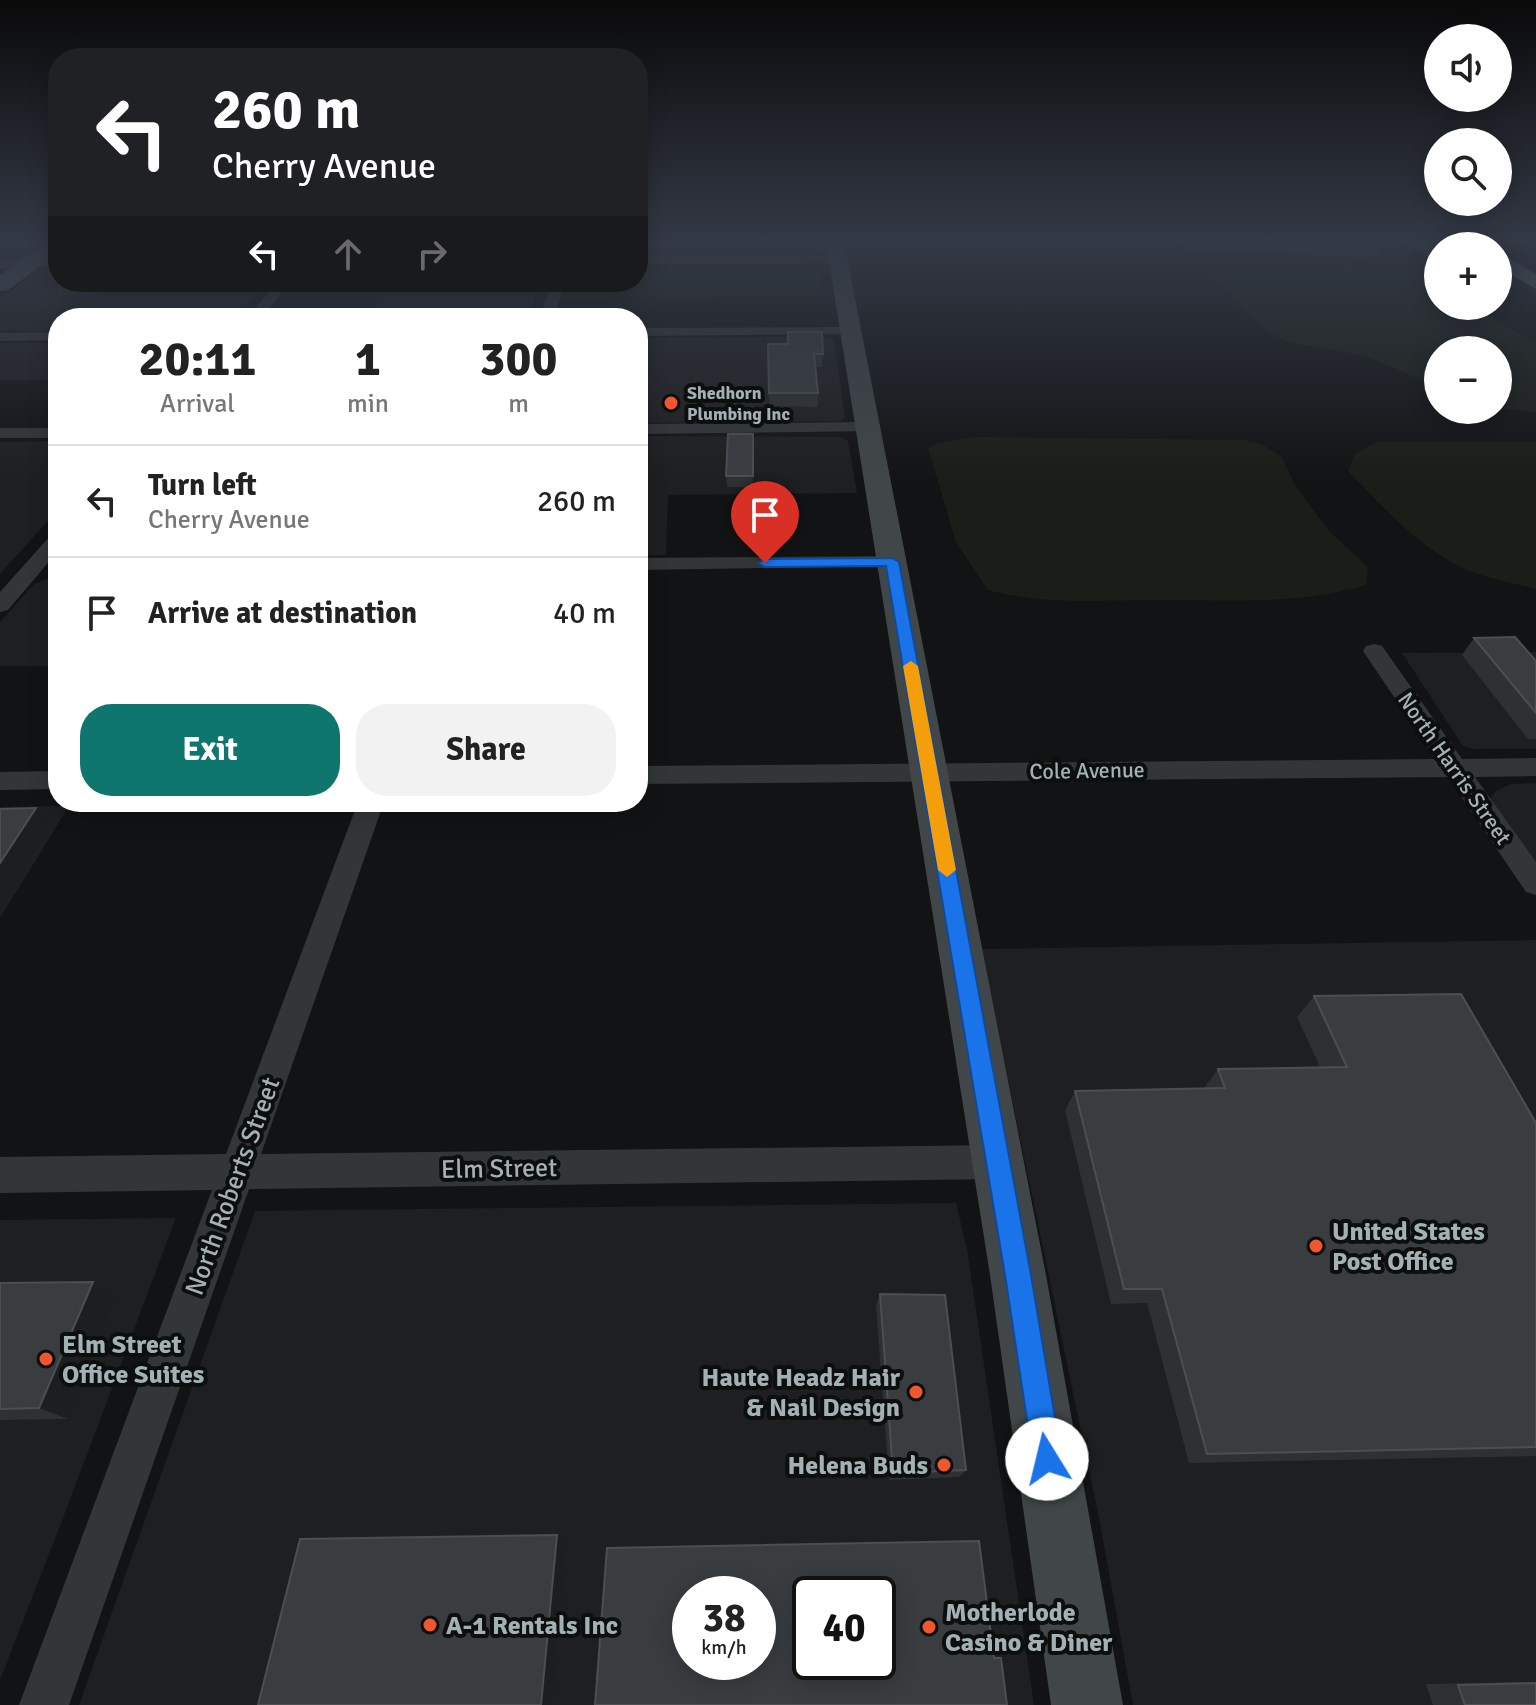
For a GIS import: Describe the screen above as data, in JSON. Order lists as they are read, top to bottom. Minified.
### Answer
{"streets":{"street":["North Harris Street","Cole Avenue","Elm Street","North Roberts Street"]},"crossings":[["North Harris Street","Cole Avenue"],["Elm Street","North Roberts Street"]],"places":["Shedhorn Plumbing Inc","United States Post Office","Elm Street Office Suites","Haute Headz Hair & Nail Design","Helena Buds","A-1 Rentals Inc","Motherlode Casino & Diner"],"page":{"map_buttons":["+","−"],"turn":["260 m","Cherry Avenue"],"eta":["20:11","Arrival","1","min","300","m"],"list":[{"name":"Turn left","note":"Cherry Avenue","value":"260 m"},{"name":"Arrive at destination","value":"40 m"}],"buttons":["Exit","Share"],"speed":"38 km/h","limit":"40"}}
